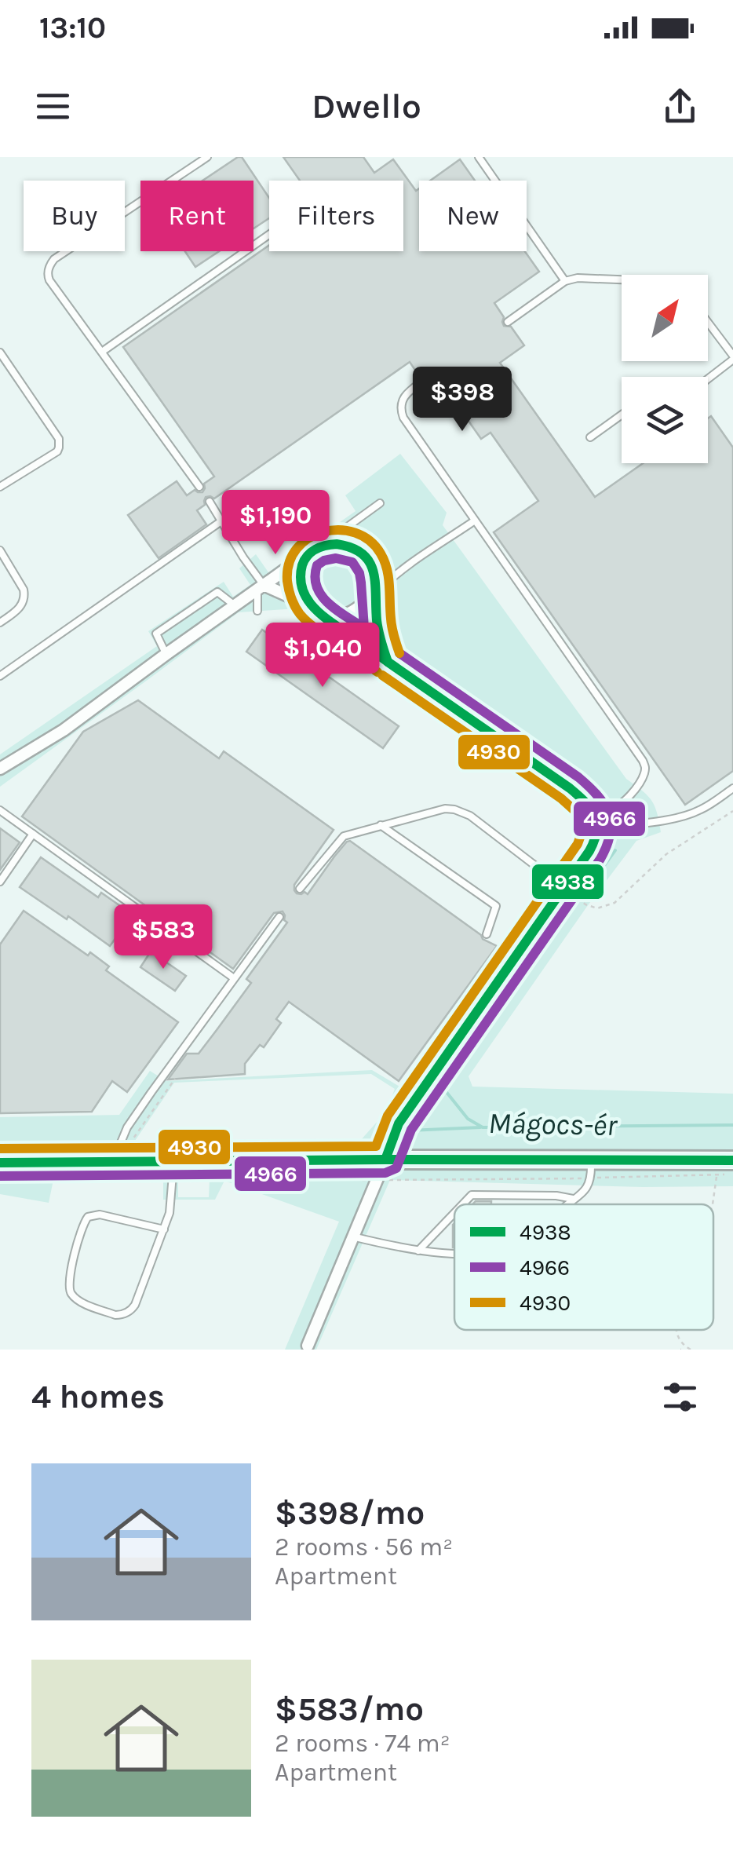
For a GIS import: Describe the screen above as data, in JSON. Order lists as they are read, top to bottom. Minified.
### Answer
{"water":["Mágocs-ér"],"lines":["transit line 4930","transit line 4938","transit line 4966"],"legend":["4938","4966","4930"],"north":"top right","page":{"status":"13:10","header":"Dwello","chip":["Buy","Rent","Filters","New"],"price":["$398","$1,190","$1,040","$583"],"heading":"4 homes","list":[{"name":"$398/mo","note":"2 rooms · 56 m² · Apartment"},{"name":"$583/mo","note":"2 rooms · 74 m² · Apartment"}]}}
